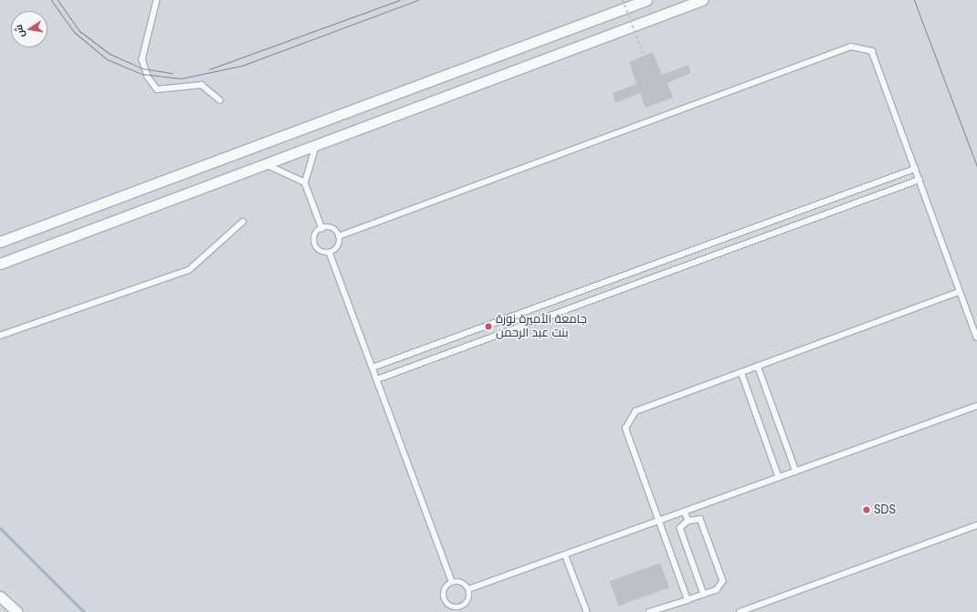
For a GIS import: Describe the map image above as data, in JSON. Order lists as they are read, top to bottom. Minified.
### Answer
{"places":["جامعة الأميرة نورة بنت عبد الرحمن","SDS"],"north":"left"}
